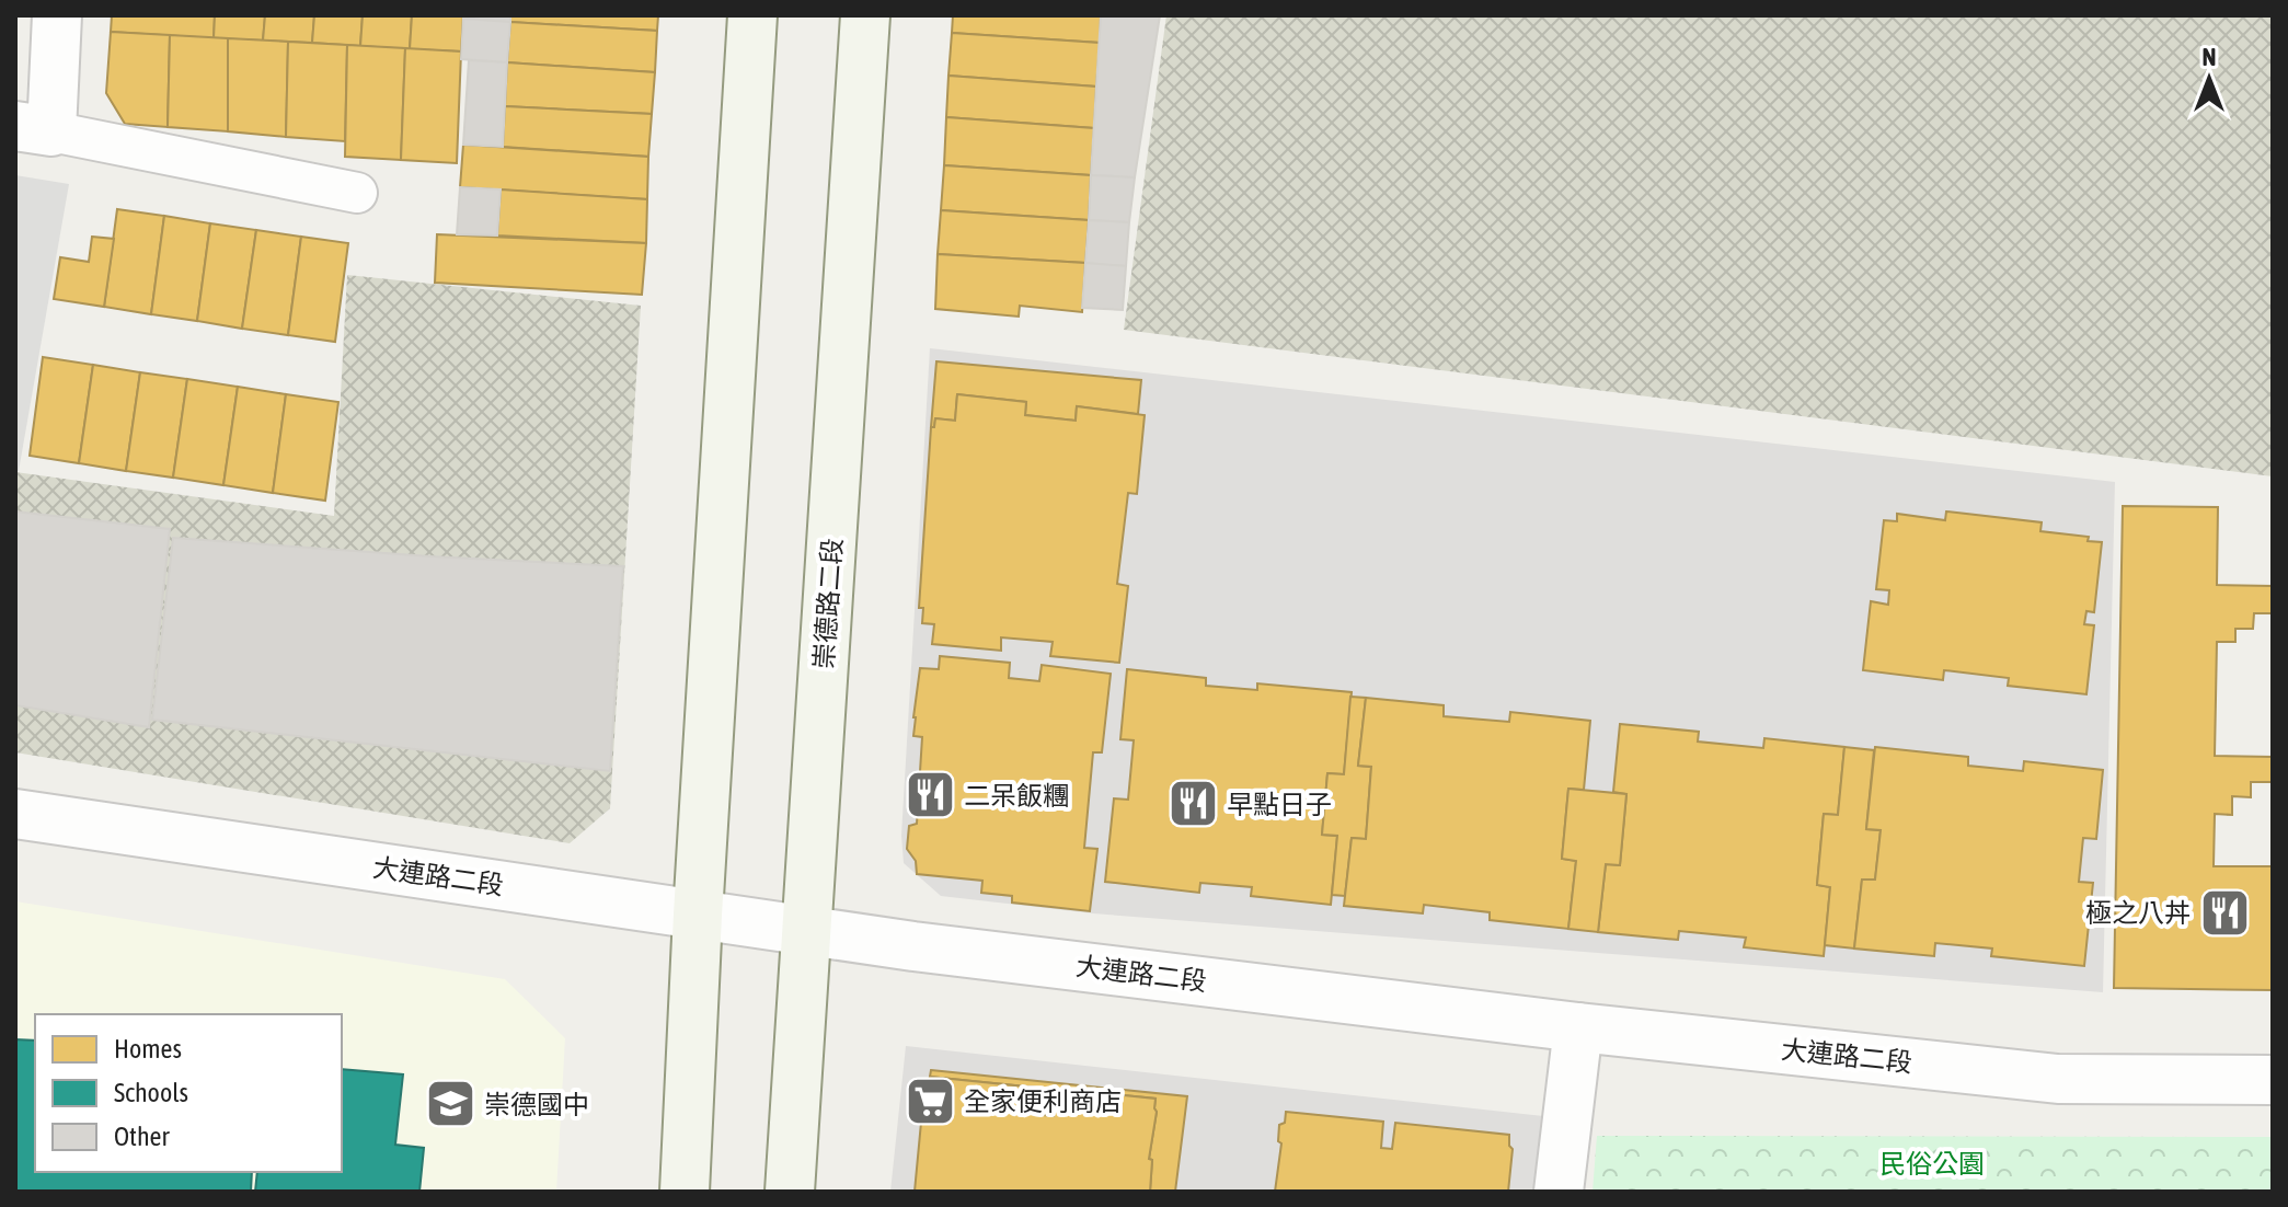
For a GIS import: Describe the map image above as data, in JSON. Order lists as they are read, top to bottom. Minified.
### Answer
{"streets":{"main road":["崇德路二段"],"street":["大連路二段"]},"crossings":[["崇德路二段","大連路二段"]],"parks":["民俗公園"],"places":{"restaurant":["二呆飯糰","早點日子","極之八丼"],"supermarket":["全家便利商店"],"school or university":["崇德國中"]},"legend":["Homes","Schools","Other"],"north":"top"}
